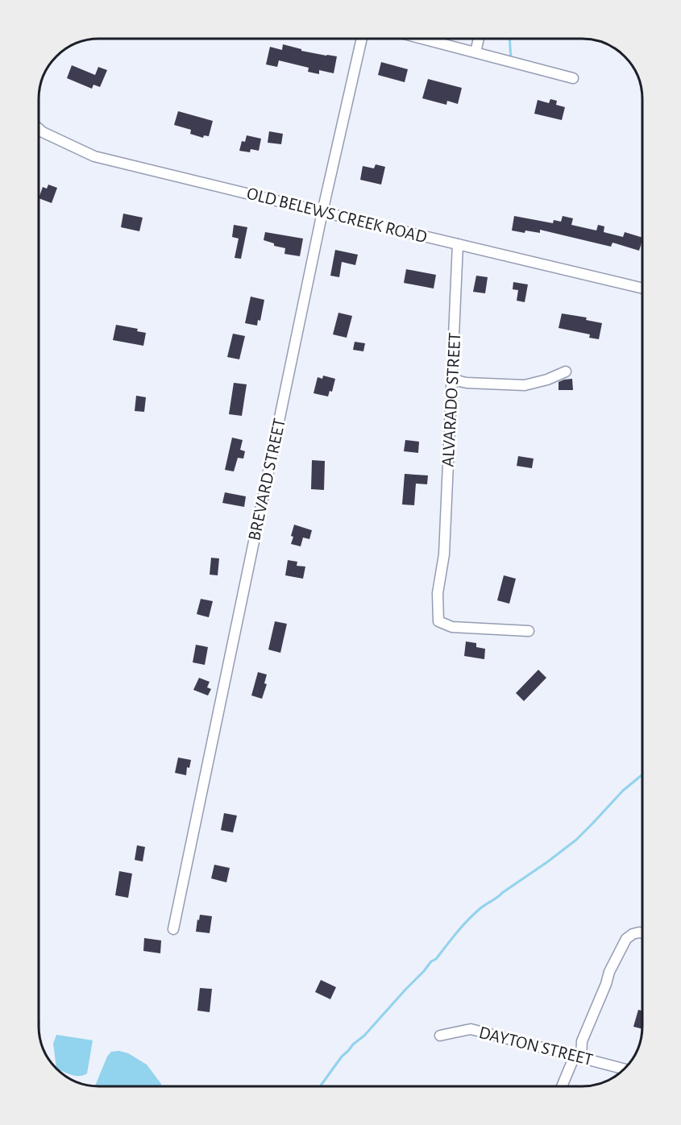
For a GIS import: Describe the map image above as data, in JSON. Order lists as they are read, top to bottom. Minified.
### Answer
{"streets":{"street":["OLD BELEWS CREEK ROAD","ALVARADO STREET","BREVARD STREET","DAYTON STREET"]},"crossings":[["OLD BELEWS CREEK ROAD","ALVARADO STREET"],["OLD BELEWS CREEK ROAD","BREVARD STREET"]]}
